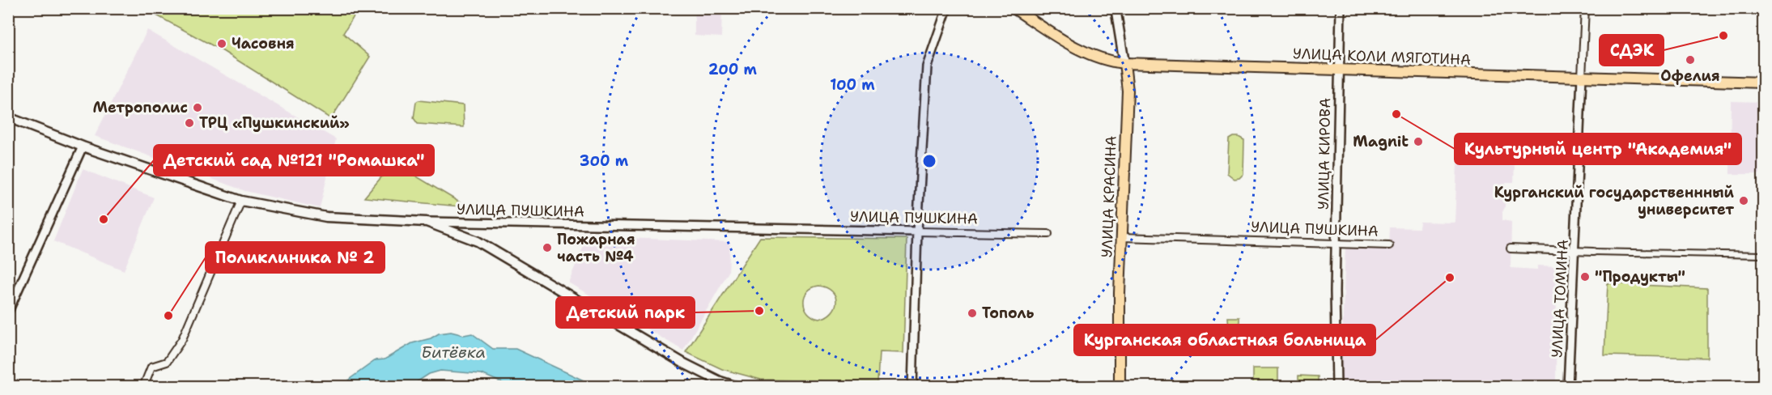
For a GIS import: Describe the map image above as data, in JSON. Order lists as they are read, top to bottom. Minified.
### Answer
{"streets":{"main road":["УЛИЦА КОЛИ МЯГОТИНА","УЛИЦА КРАСИНА","УЛИЦА ПУШКИНА"],"street":["УЛИЦА КИРОВА","УЛИЦА ТОМИНА"]},"crossings":[["УЛИЦА КОЛИ МЯГОТИНА","УЛИЦА КИРОВА"],["УЛИЦА КОЛИ МЯГОТИНА","УЛИЦА КРАСИНА"],["УЛИЦА КОЛИ МЯГОТИНА","УЛИЦА ТОМИНА"],["УЛИЦА КИРОВА","УЛИЦА ПУШКИНА"],["УЛИЦА КРАСИНА","УЛИЦА ПУШКИНА"]],"water":["Битёвка"],"places":["СДЭК","Часовня","Офелия","Метрополис","Культурный центр \"Академия\"","ТРЦ «Пушкинский»","Magnit","Курганский государственнный университет","Детский сад №121 \"Ромашка\"","Пожарная часть №4","\"Продукты\"","Курганская областная больница","Детский парк","Тополь","Поликлиника № 2"],"rings":["200 m","100 m","300 m"]}
